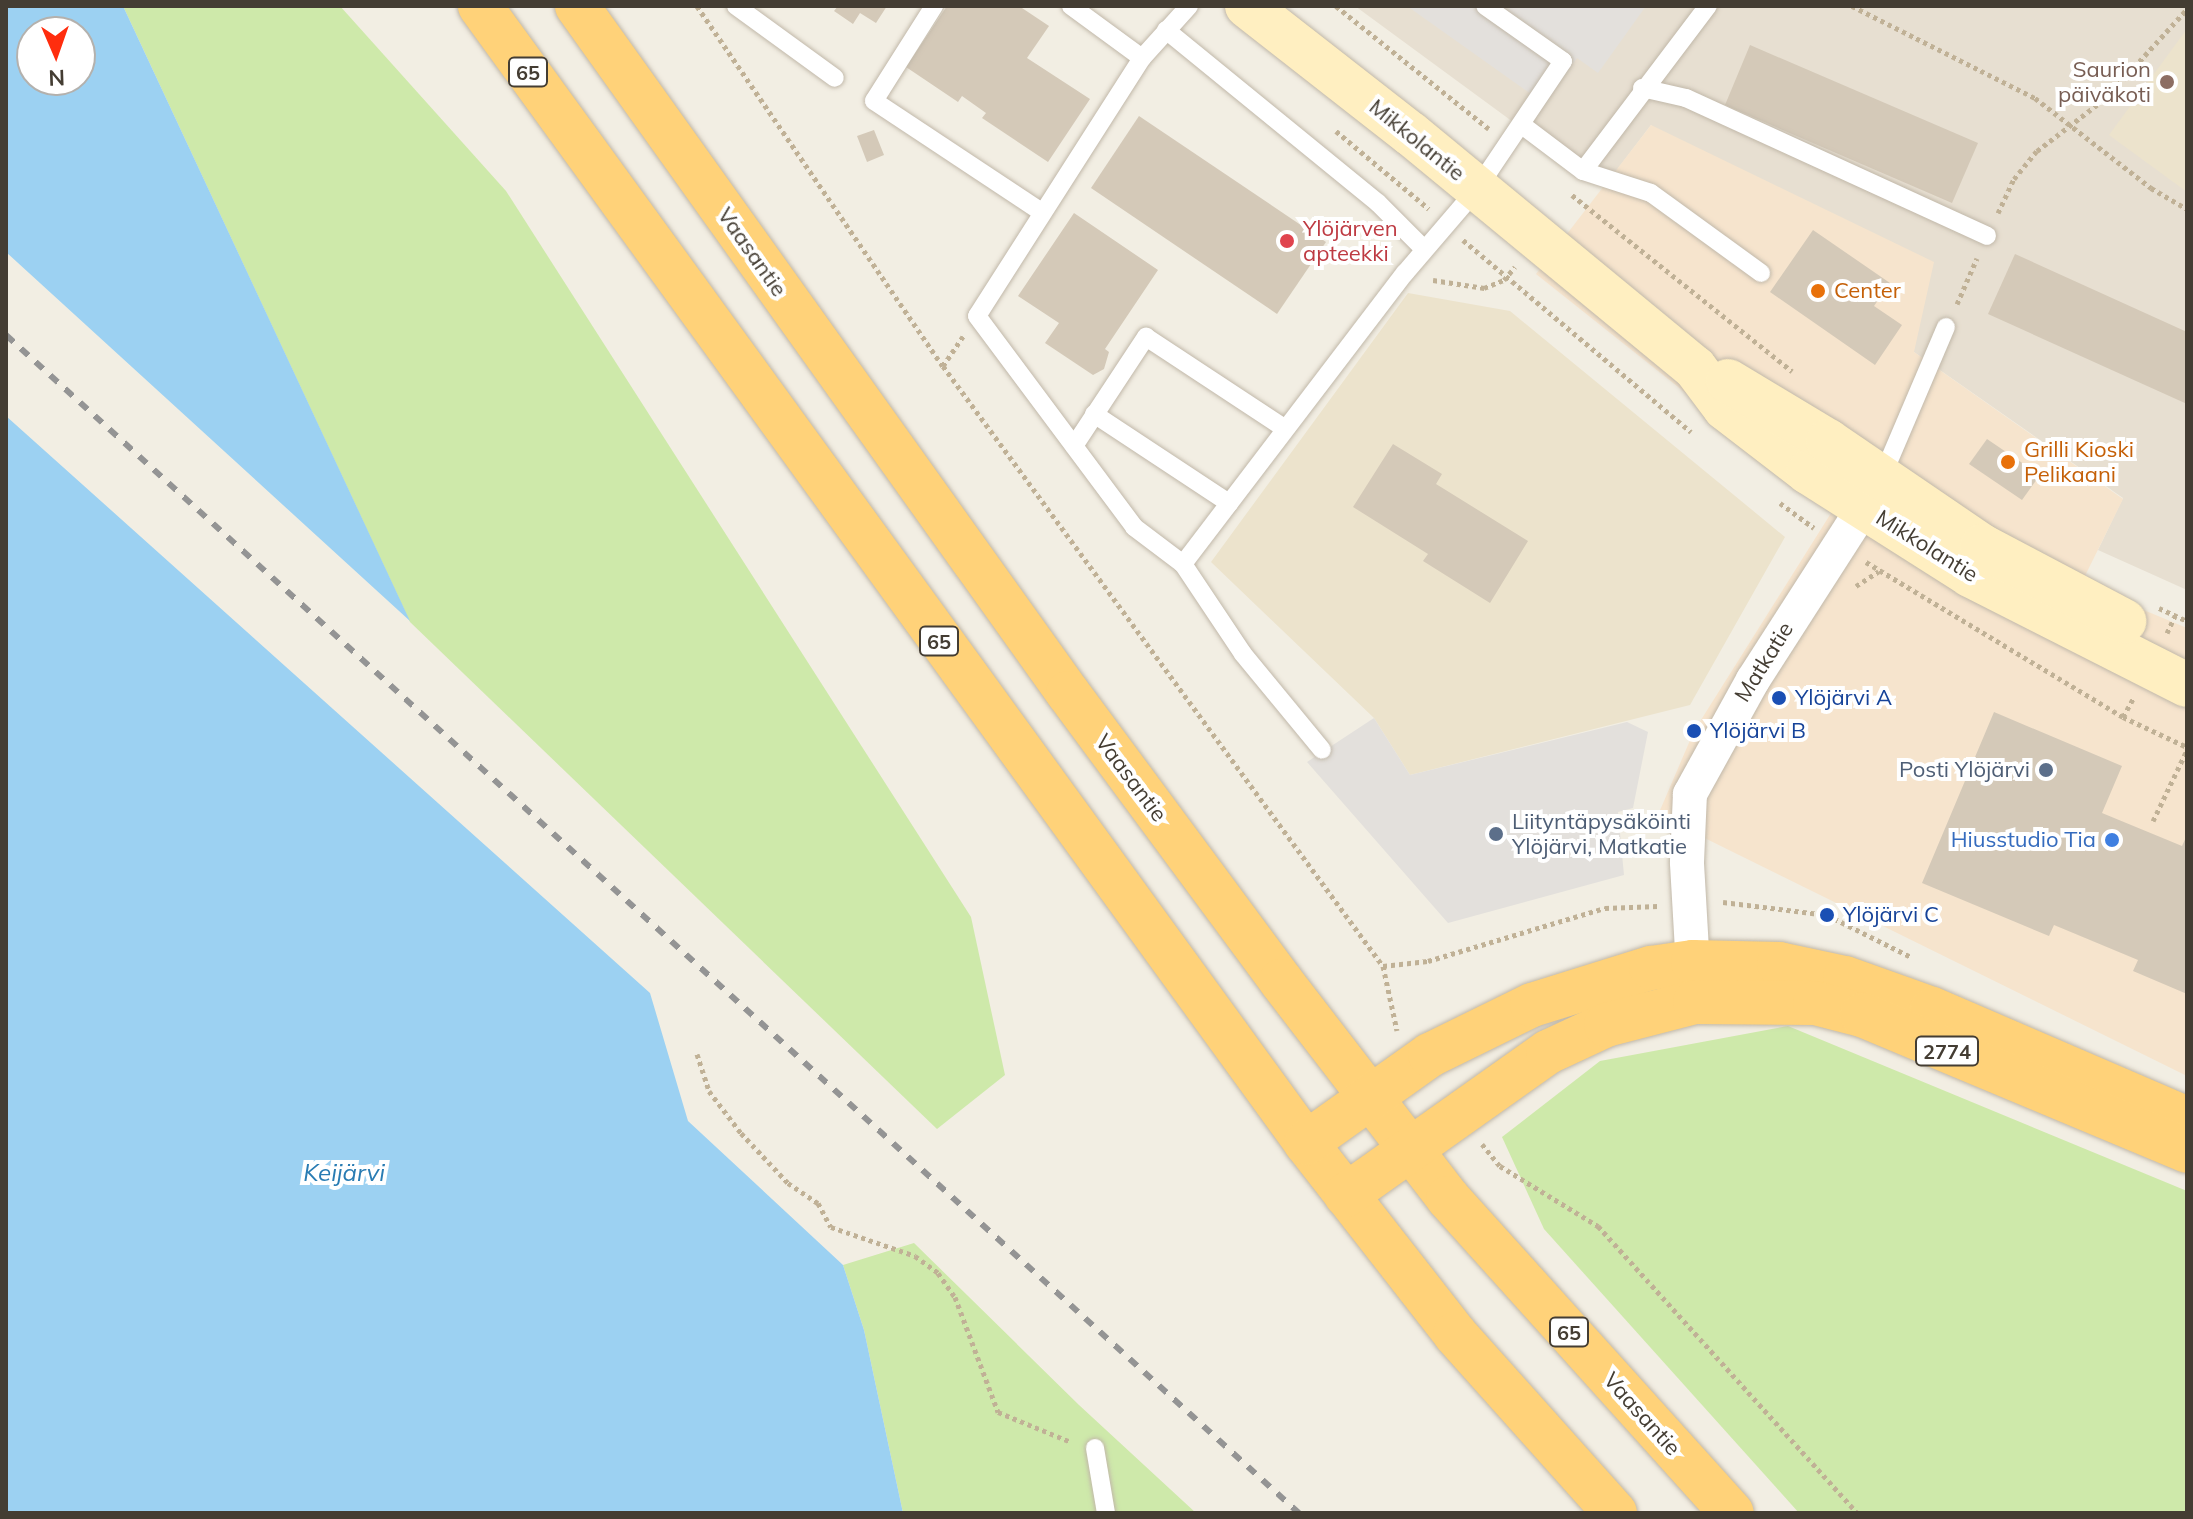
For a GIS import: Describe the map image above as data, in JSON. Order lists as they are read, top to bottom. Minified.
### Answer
{"streets":{"highway":["65","Vaasantie","2774"],"main road":["Mikkolantie"],"street":["Matkatie"]},"crossings":[["65","2774"],["Mikkolantie","Matkatie"],["Vaasantie","2774"],["Matkatie","2774"]],"water":["Keijärvi"],"places":["Saurion päiväkoti","Ylöjärven apteekki","Center","Grilli Kioski Pelikaani","Ylöjärvi A","Ylöjärvi B","Posti Ylöjärvi","Liityntäpysäköinti Ylöjärvi, Matkatie","Hiusstudio Tia","Ylöjärvi C"],"north":"bottom"}
